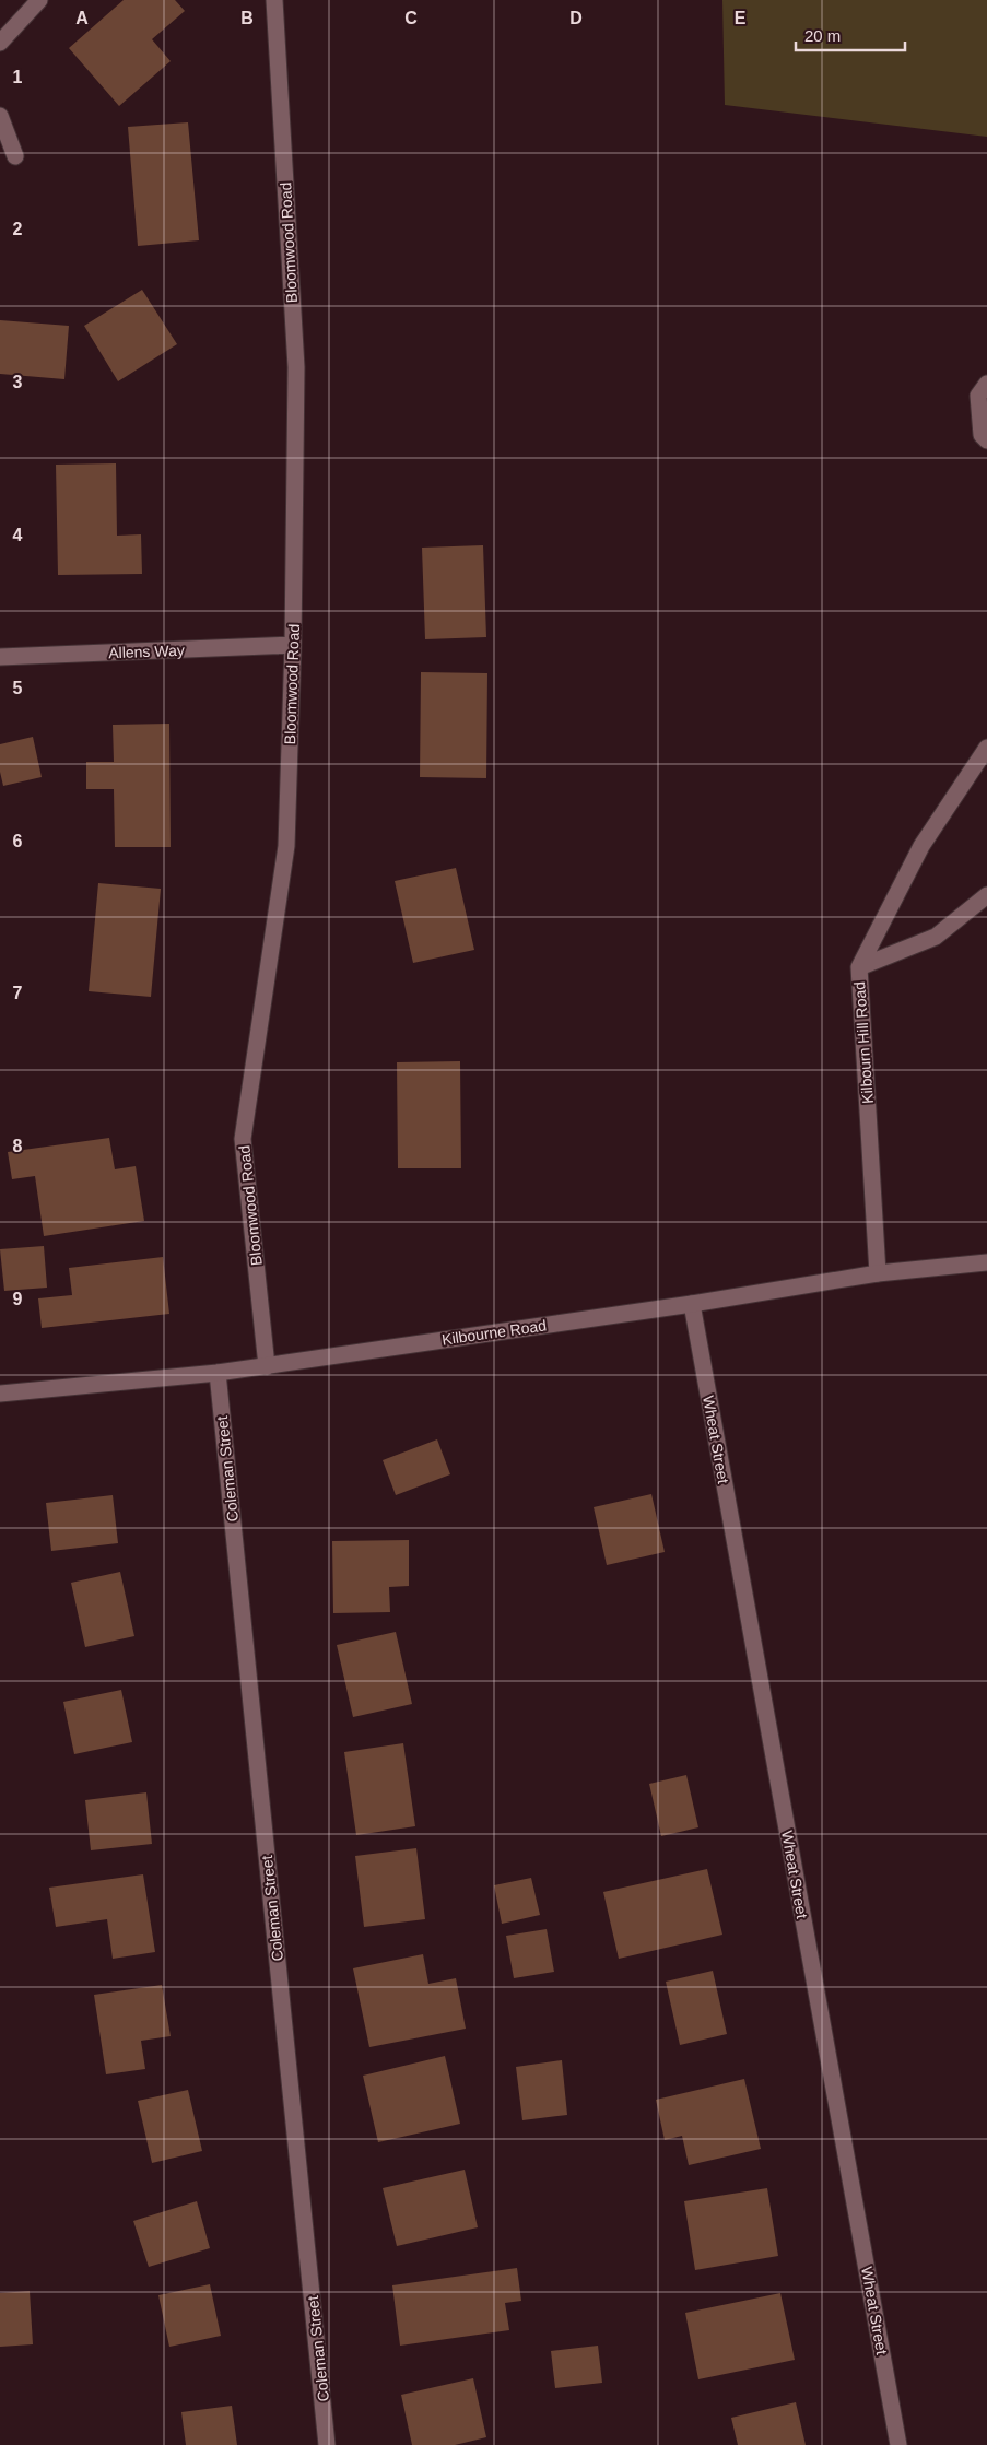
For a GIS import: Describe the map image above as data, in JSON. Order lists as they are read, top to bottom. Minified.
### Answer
{"streets":{"street":["Bloomwood Road","Allens Way","Kilbourn Hill Road","Kilbourne Road","Wheat Street","Coleman Street"]},"crossings":[["Bloomwood Road","Allens Way"],["Bloomwood Road","Kilbourne Road"],["Kilbourn Hill Road","Kilbourne Road"],["Kilbourne Road","Wheat Street"],["Kilbourne Road","Coleman Street"]],"scale_bar":"20 m","grid":{"columns":["A","B","C","D","E"],"rows":["1","2","3","4","5","6","7","8","9"]}}
